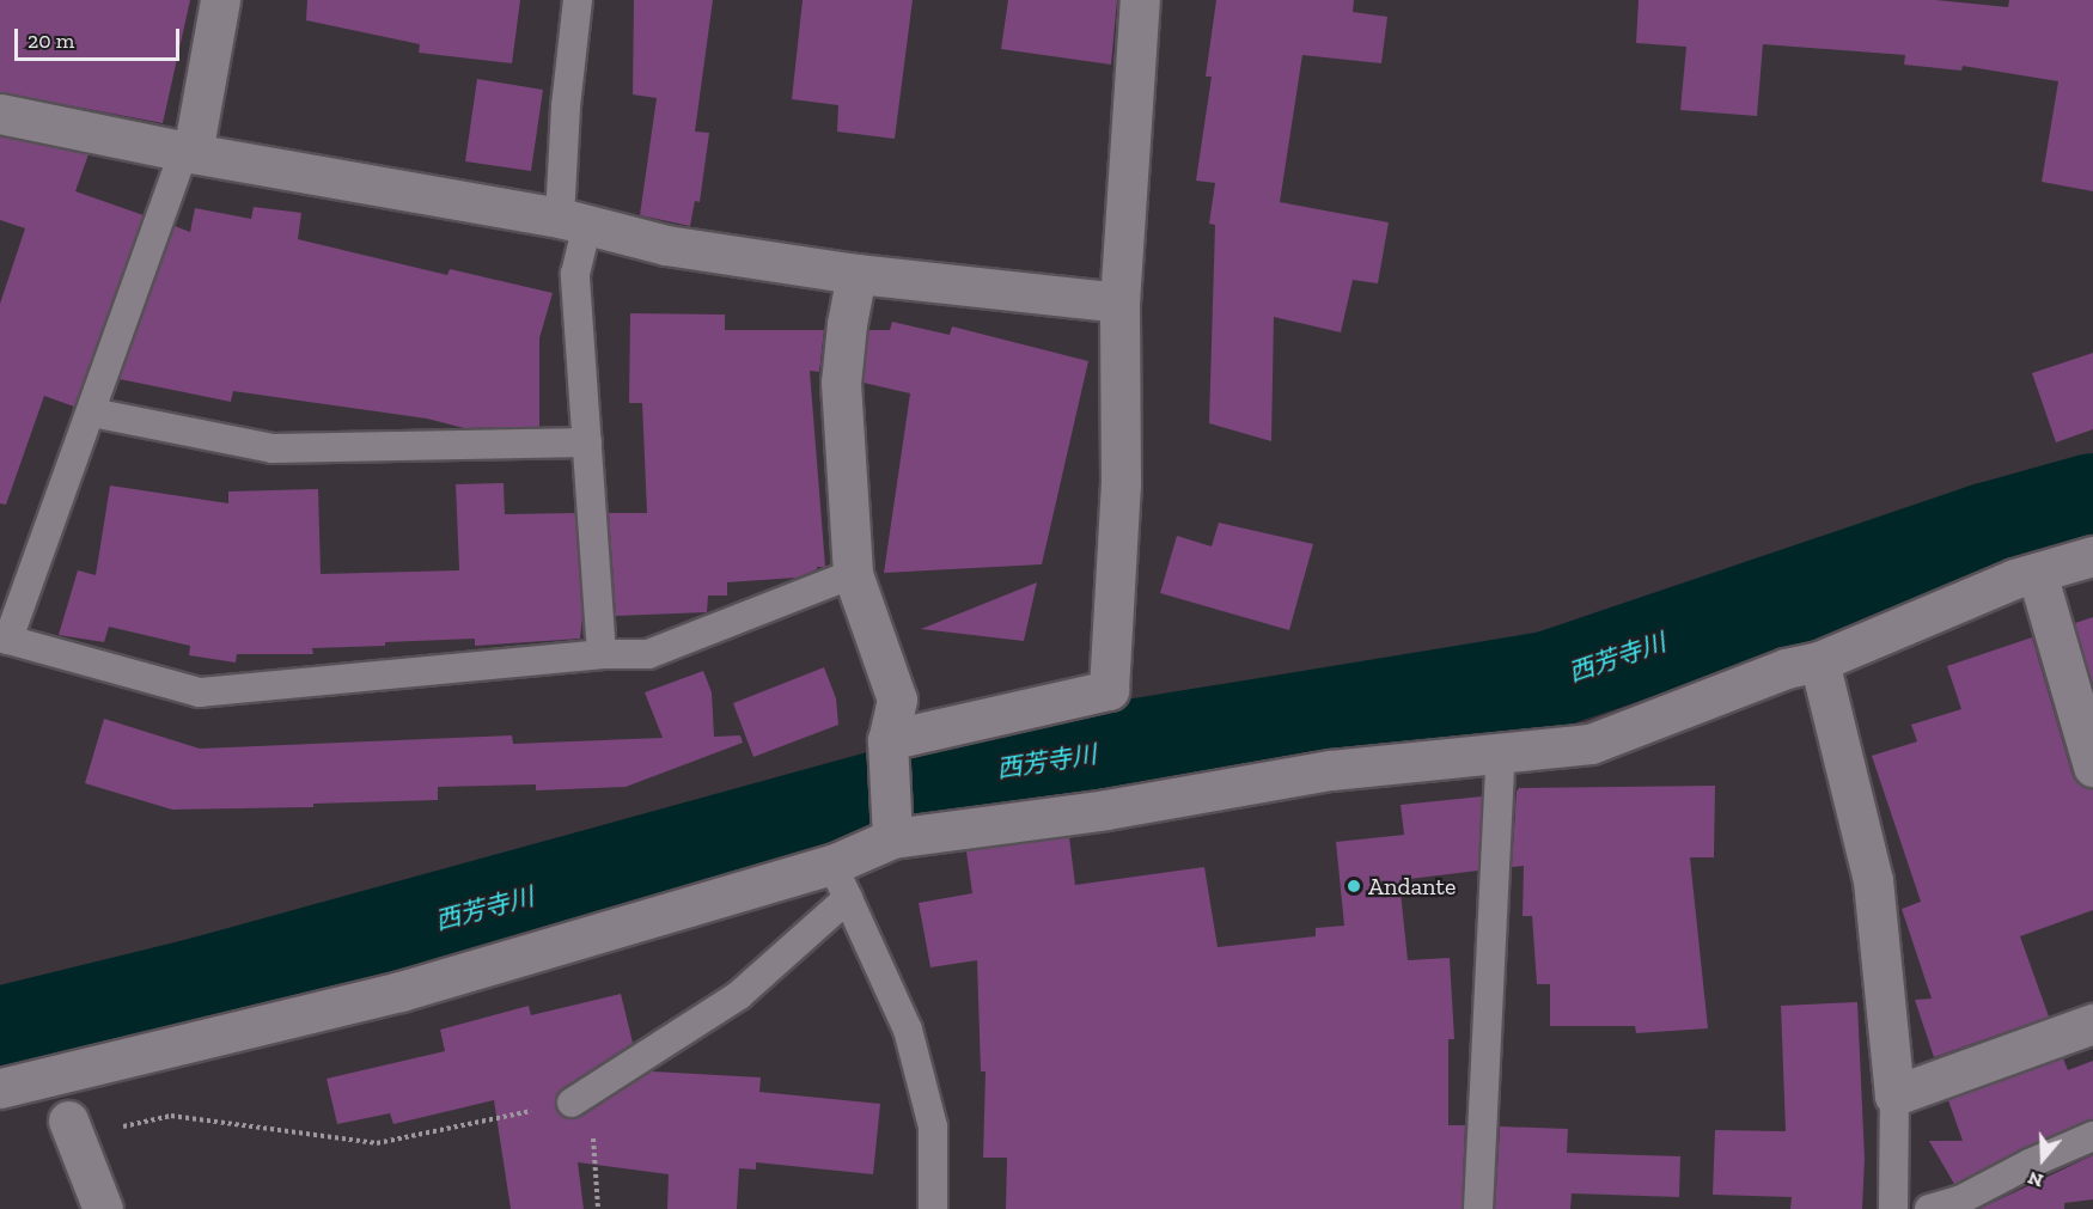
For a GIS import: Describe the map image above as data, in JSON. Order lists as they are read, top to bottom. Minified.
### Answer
{"water":["西芳寺川"],"places":["Andante"],"scale_bar":"20 m","north":"bottom"}
